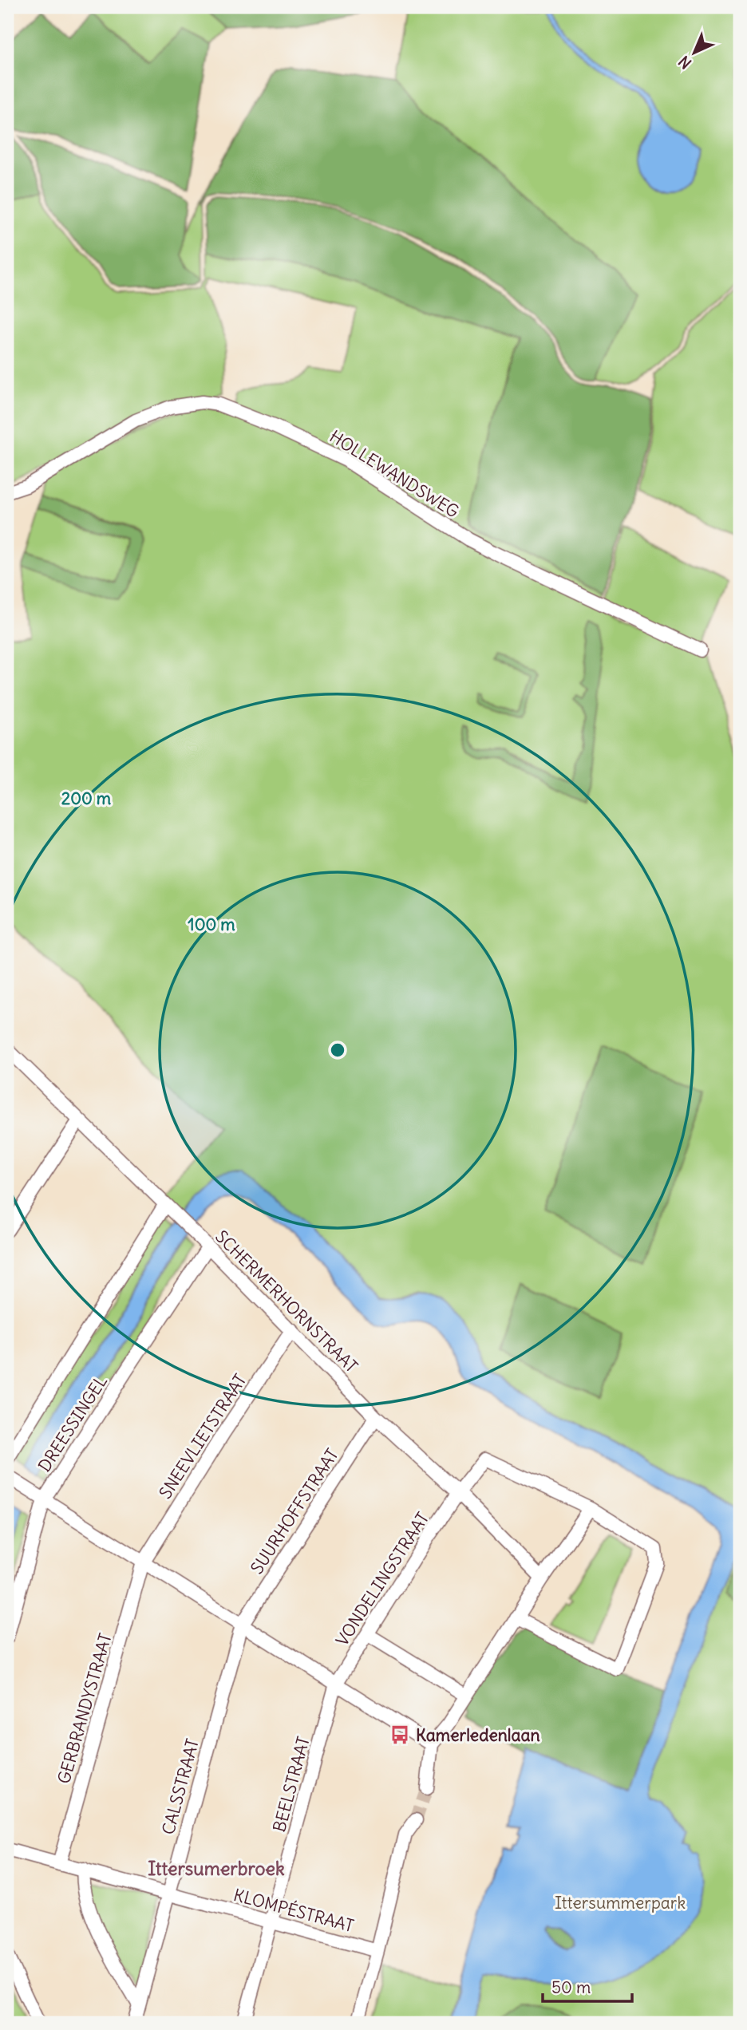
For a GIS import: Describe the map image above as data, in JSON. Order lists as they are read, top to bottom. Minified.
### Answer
{"streets":{"street":["HOLLEWANDSWEG","SCHERMERHORNSTRAAT","DREESSINGEL","SNEEVLIETSTRAAT","SUURHOFFSTRAAT","VONDELINGSTRAAT","GERBRANDYSTRAAT","BEELSTRAAT","CALSSTRAAT","KLOMPÉSTRAAT"]},"crossings":[["SCHERMERHORNSTRAAT","DREESSINGEL"],["SCHERMERHORNSTRAAT","SNEEVLIETSTRAAT"],["SCHERMERHORNSTRAAT","SUURHOFFSTRAAT"],["SCHERMERHORNSTRAAT","VONDELINGSTRAAT"],["SNEEVLIETSTRAAT","GERBRANDYSTRAAT"],["SUURHOFFSTRAAT","CALSSTRAAT"],["VONDELINGSTRAAT","BEELSTRAAT"],["GERBRANDYSTRAAT","KLOMPÉSTRAAT"],["BEELSTRAAT","KLOMPÉSTRAAT"],["CALSSTRAAT","KLOMPÉSTRAAT"]],"districts":["Ittersumerbroek"],"parks":["Ittersummerpark"],"places":{"bus stop":["Kamerledenlaan"]},"scale_bar":"50 m","north":"bottom left","rings":["200 m","100 m"]}
